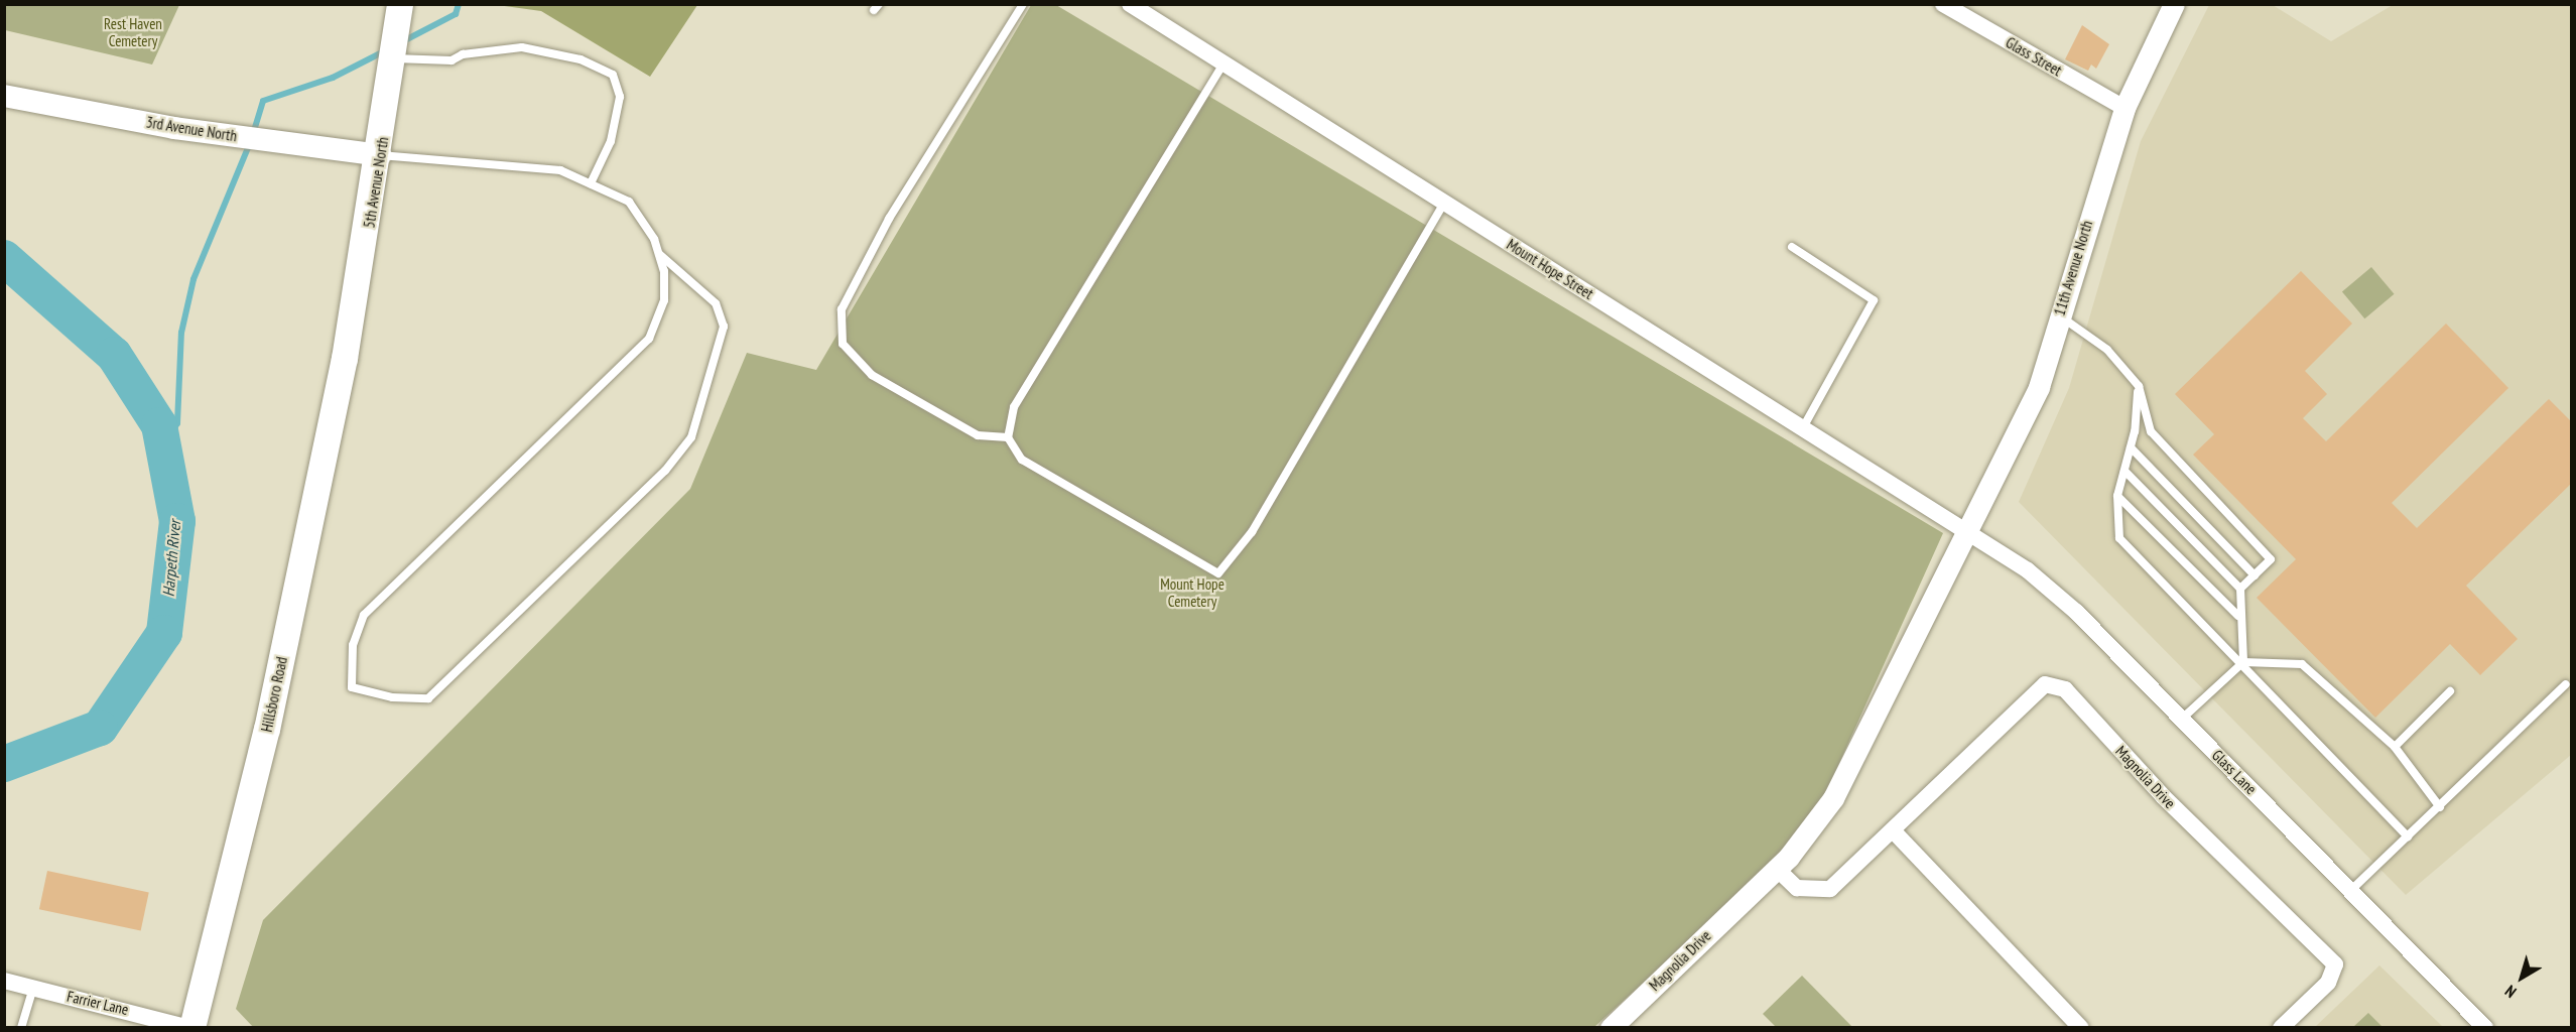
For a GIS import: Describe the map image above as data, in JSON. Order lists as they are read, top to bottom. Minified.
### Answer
{"streets":{"main road":["3rd Avenue North","5th Avenue North","Hillsboro Road"],"street":["Glass Street","11th Avenue North","Mount Hope Street","Glass Lane","Magnolia Drive","Farrier Lane"]},"crossings":[["Glass Street","11th Avenue North"],["3rd Avenue North","5th Avenue North"],["5th Avenue North","Hillsboro Road"],["11th Avenue North","Mount Hope Street"],["11th Avenue North","Glass Lane"],["11th Avenue North","Magnolia Drive"],["Mount Hope Street","Glass Lane"],["Mount Hope Street","Magnolia Drive"],["Hillsboro Road","Farrier Lane"],["Glass Lane","Magnolia Drive"]],"water":["Harpeth River"],"parks":["Rest Haven Cemetery","Mount Hope Cemetery"],"north":"bottom left"}
